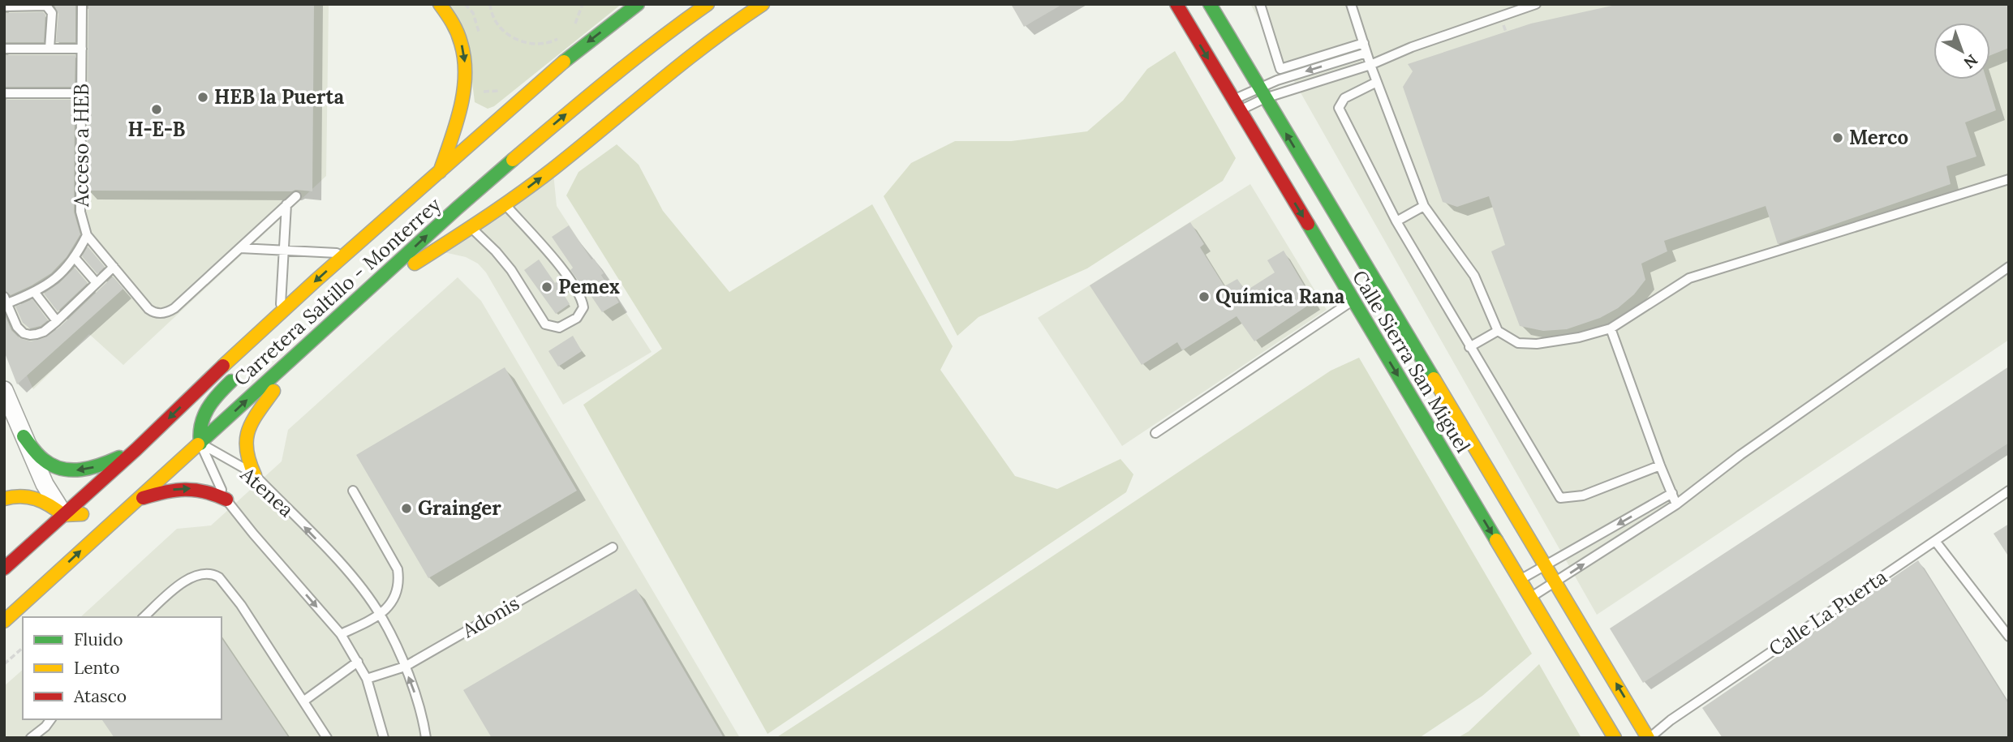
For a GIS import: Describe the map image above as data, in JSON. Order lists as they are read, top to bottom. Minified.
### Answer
{"streets":{"main road":["Carretera Saltillo - Monterrey","Calle Sierra San Miguel"],"lane":["Acceso a HEB","Atenea","Calle La Puerta","Adonis"]},"crossings":[["Carretera Saltillo - Monterrey","Atenea"],["Calle Sierra San Miguel","Calle La Puerta"],["Atenea","Adonis"]],"places":["HEB la Puerta","H-E-B","Merco","Pemex","Química Rana","Grainger"],"legend":["Fluido","Lento","Atasco"],"north":"bottom right"}
